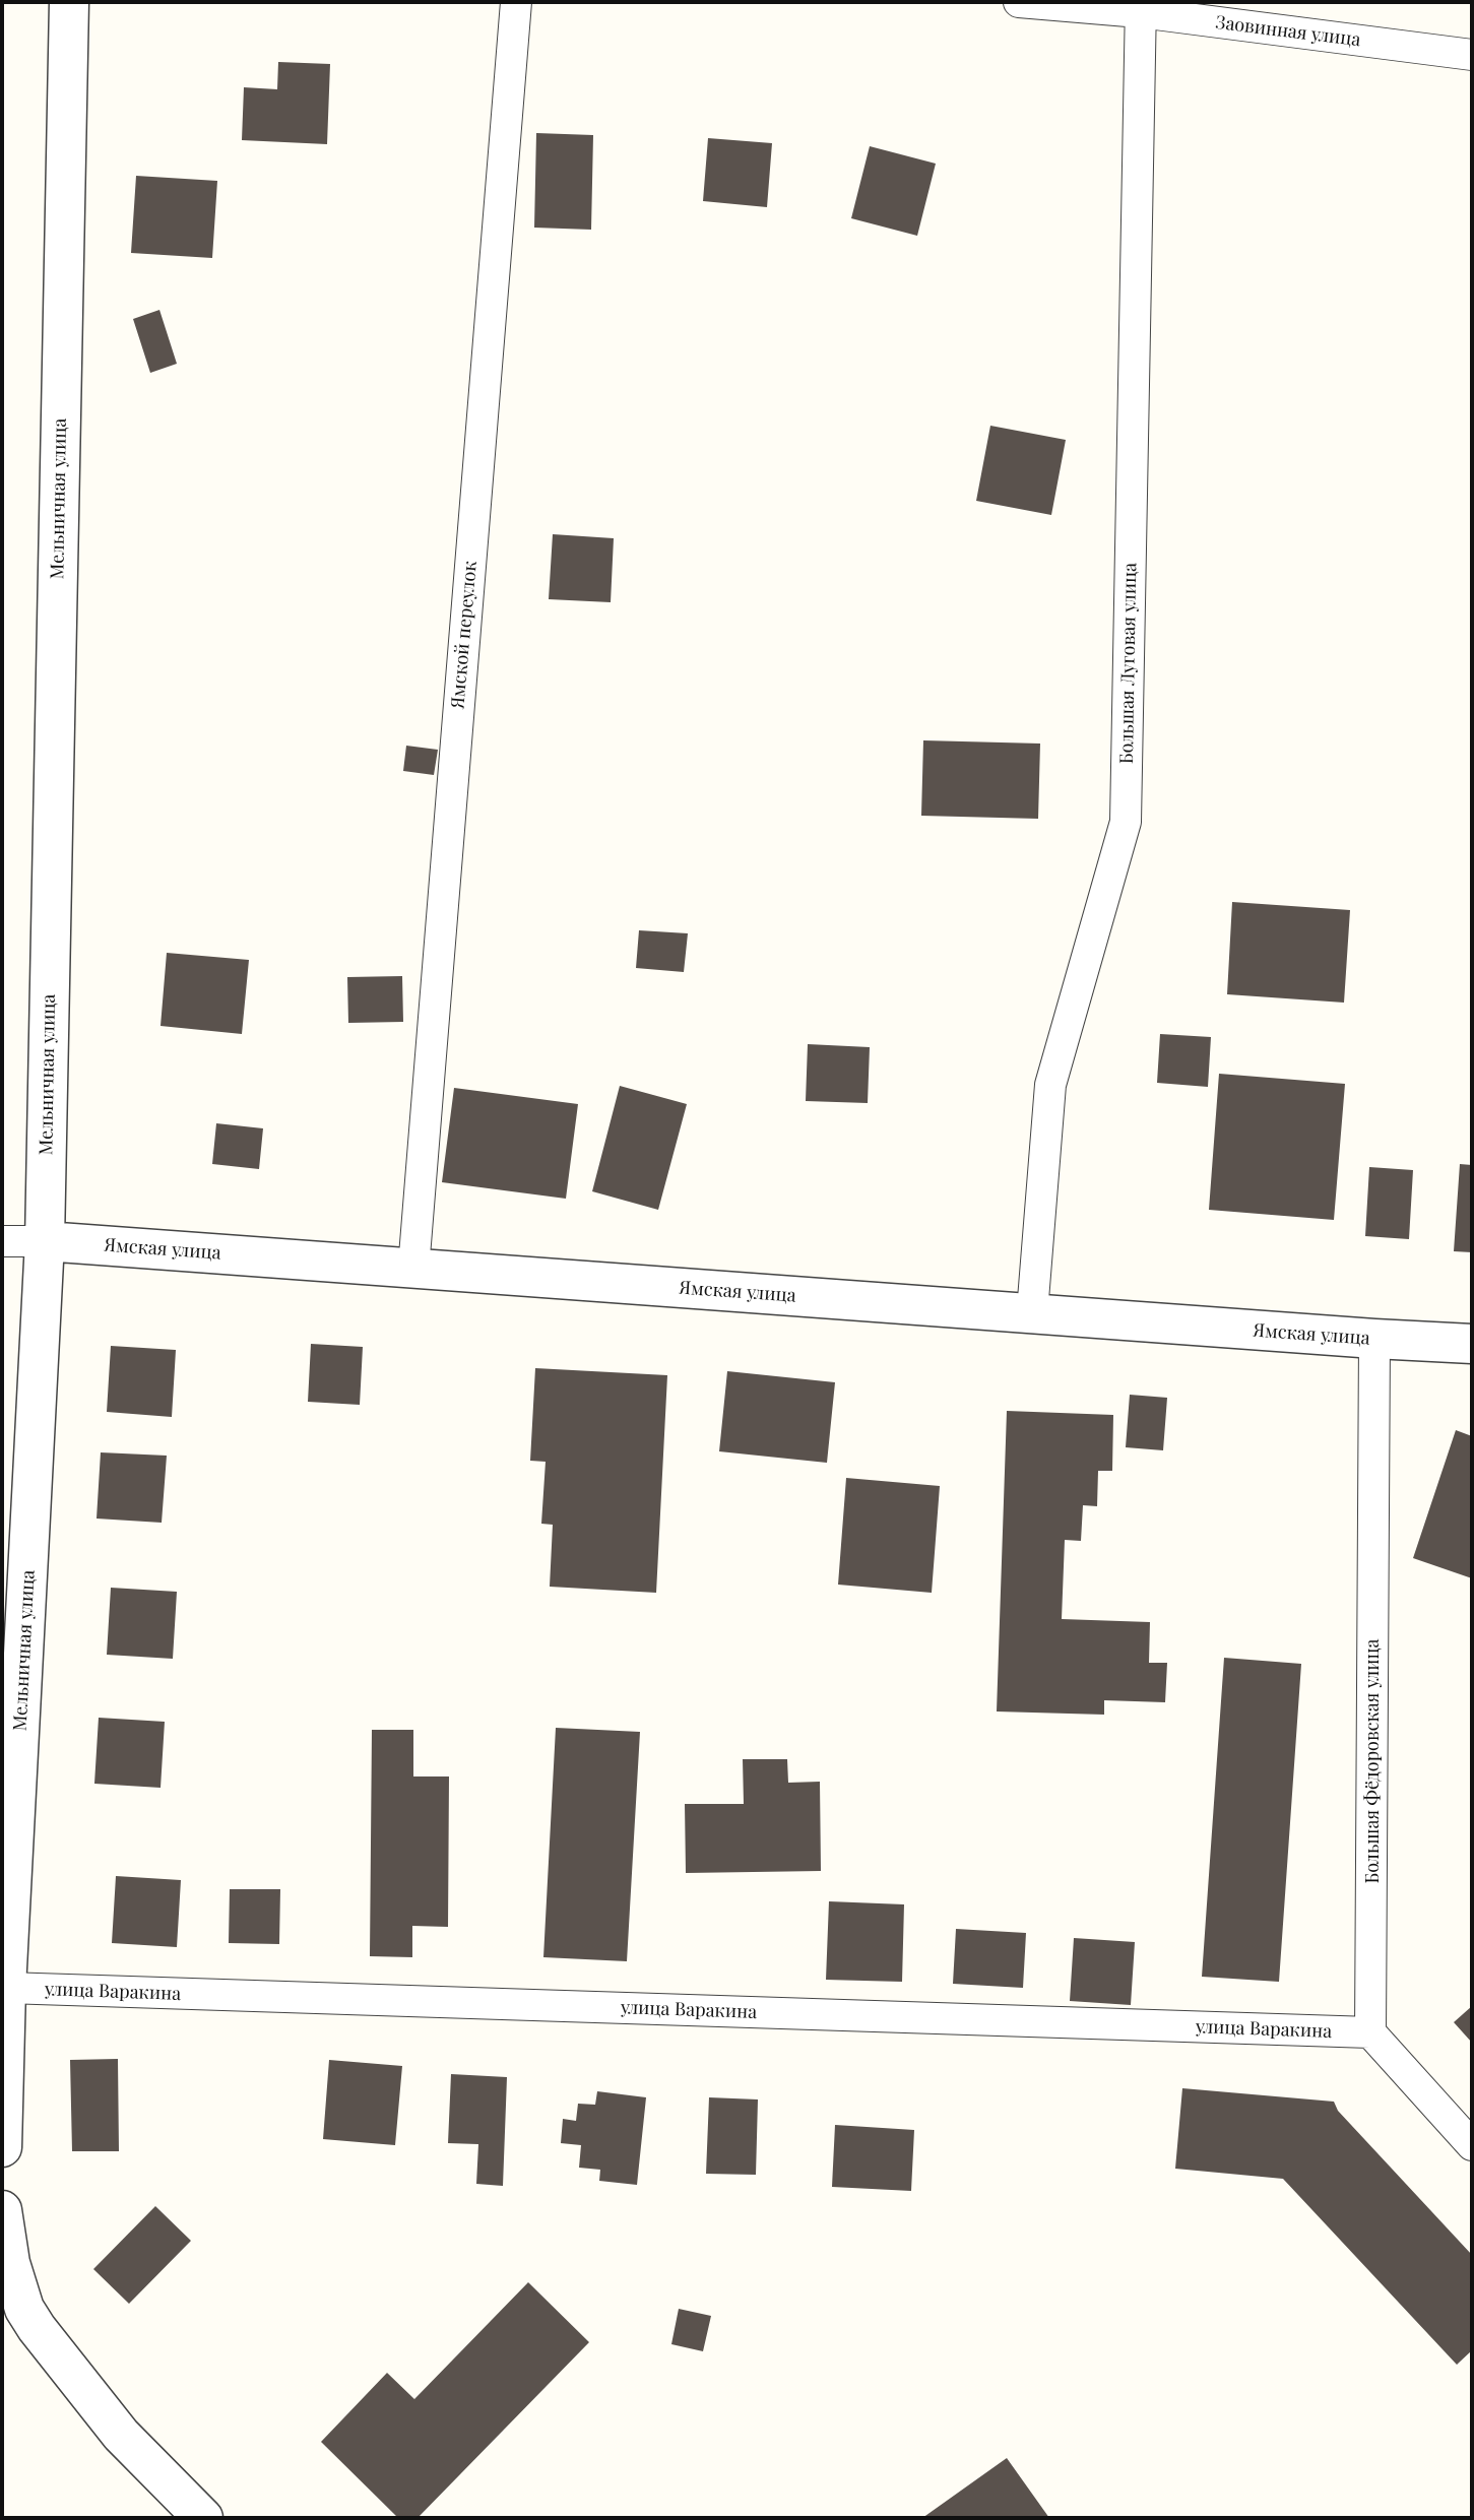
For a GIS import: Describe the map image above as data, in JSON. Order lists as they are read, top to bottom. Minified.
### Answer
{"streets":{"street":["Заовинная улица","Мельничная улица","Ямской переулок","Большая Луговая улица","Ямская улица","Большая Фёдоровская улица","улица Варакина"]},"crossings":[["Заовинная улица","Большая Луговая улица"],["Мельничная улица","Ямская улица"],["Мельничная улица","улица Варакина"],["Ямской переулок","Ямская улица"],["Большая Луговая улица","Ямская улица"],["Ямская улица","Большая Фёдоровская улица"],["Большая Фёдоровская улица","улица Варакина"]]}
